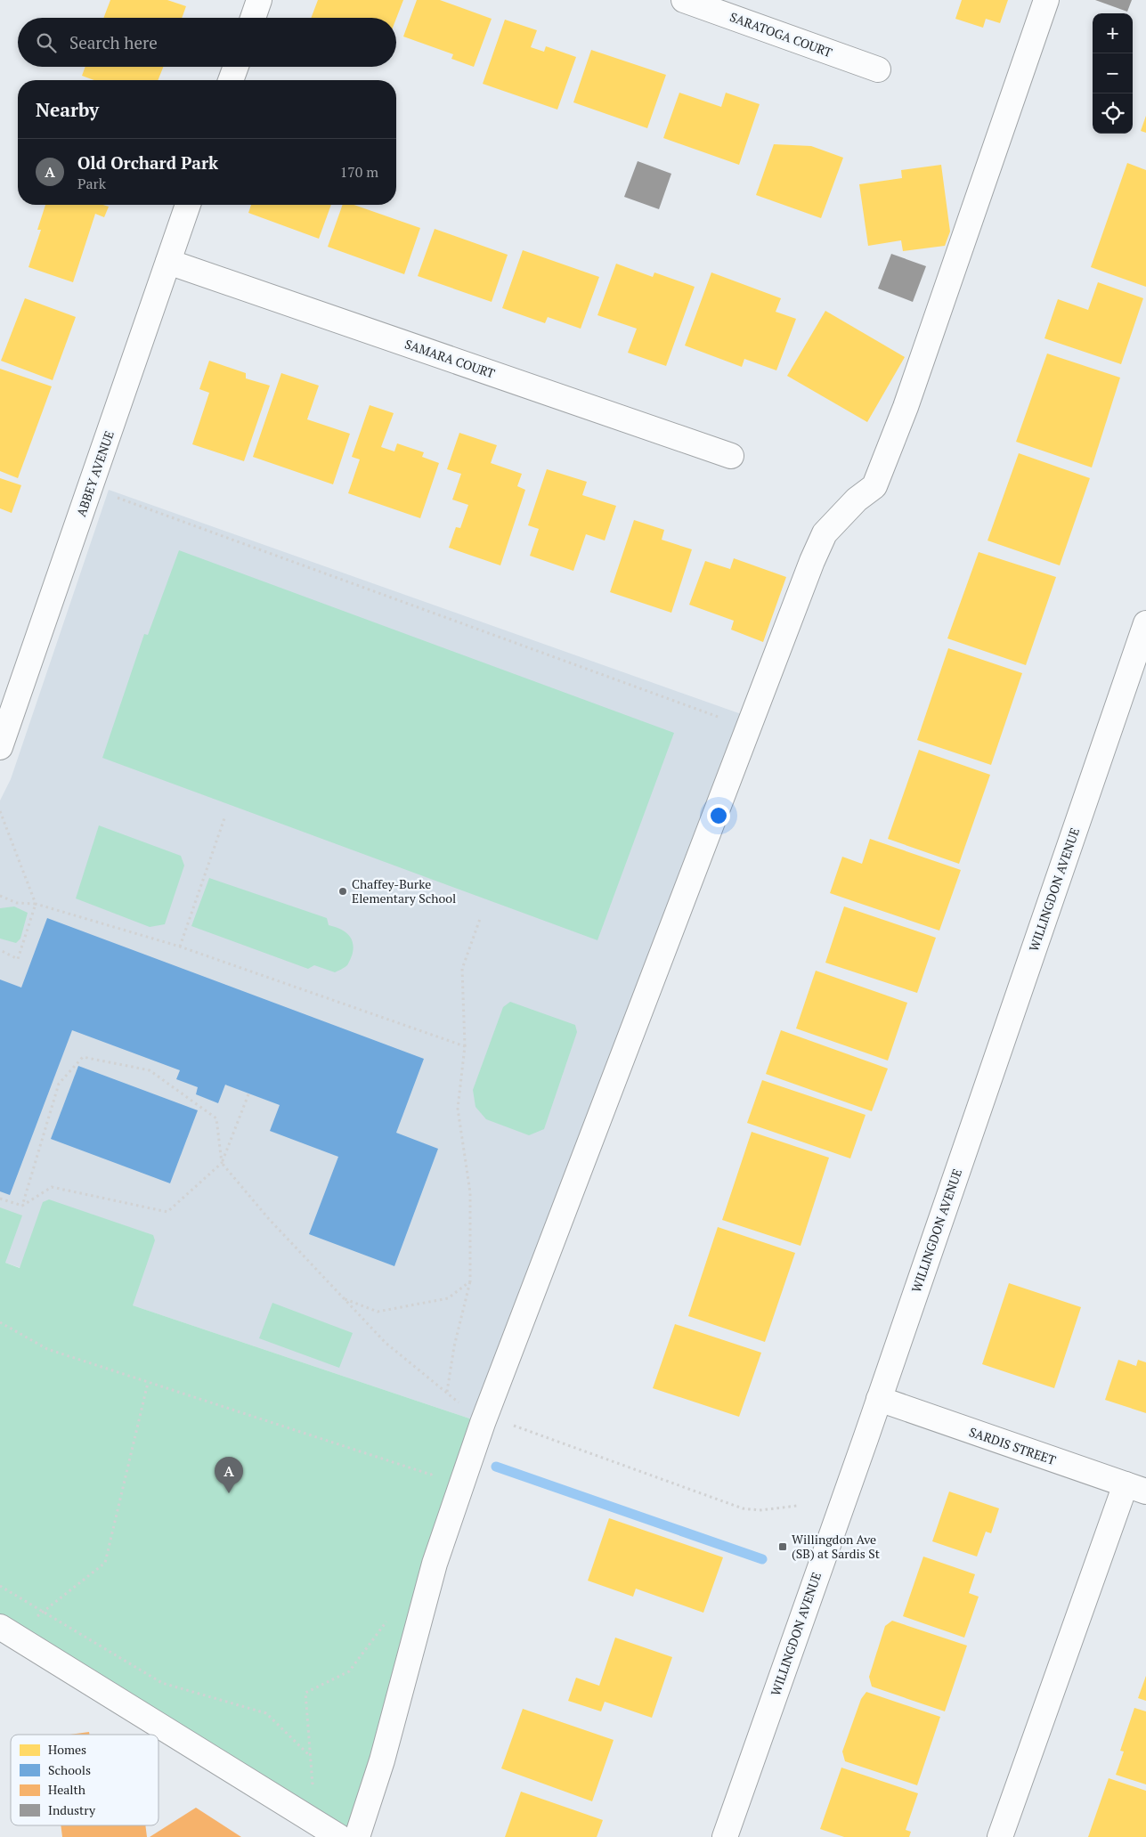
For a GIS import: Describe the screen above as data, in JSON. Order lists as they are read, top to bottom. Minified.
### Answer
{"streets":{"street":["SARATOGA COURT","SAMARA COURT","ABBEY AVENUE","WILLINGDON AVENUE","SARDIS STREET"]},"crossings":[["SAMARA COURT","ABBEY AVENUE"],["WILLINGDON AVENUE","SARDIS STREET"]],"places":{"other":["Chaffey-Burke Elementary School"],"transit":["Willingdon Ave (SB) at Sardis St"]},"legend":["Homes","Schools","Health","Industry"],"page":{"map_buttons":["+","−"],"search":"Search here","heading":"Nearby","list":[{"mark":"A","name":"Old Orchard Park","note":"Park","value":"170 m"}],"pins":"A"}}
